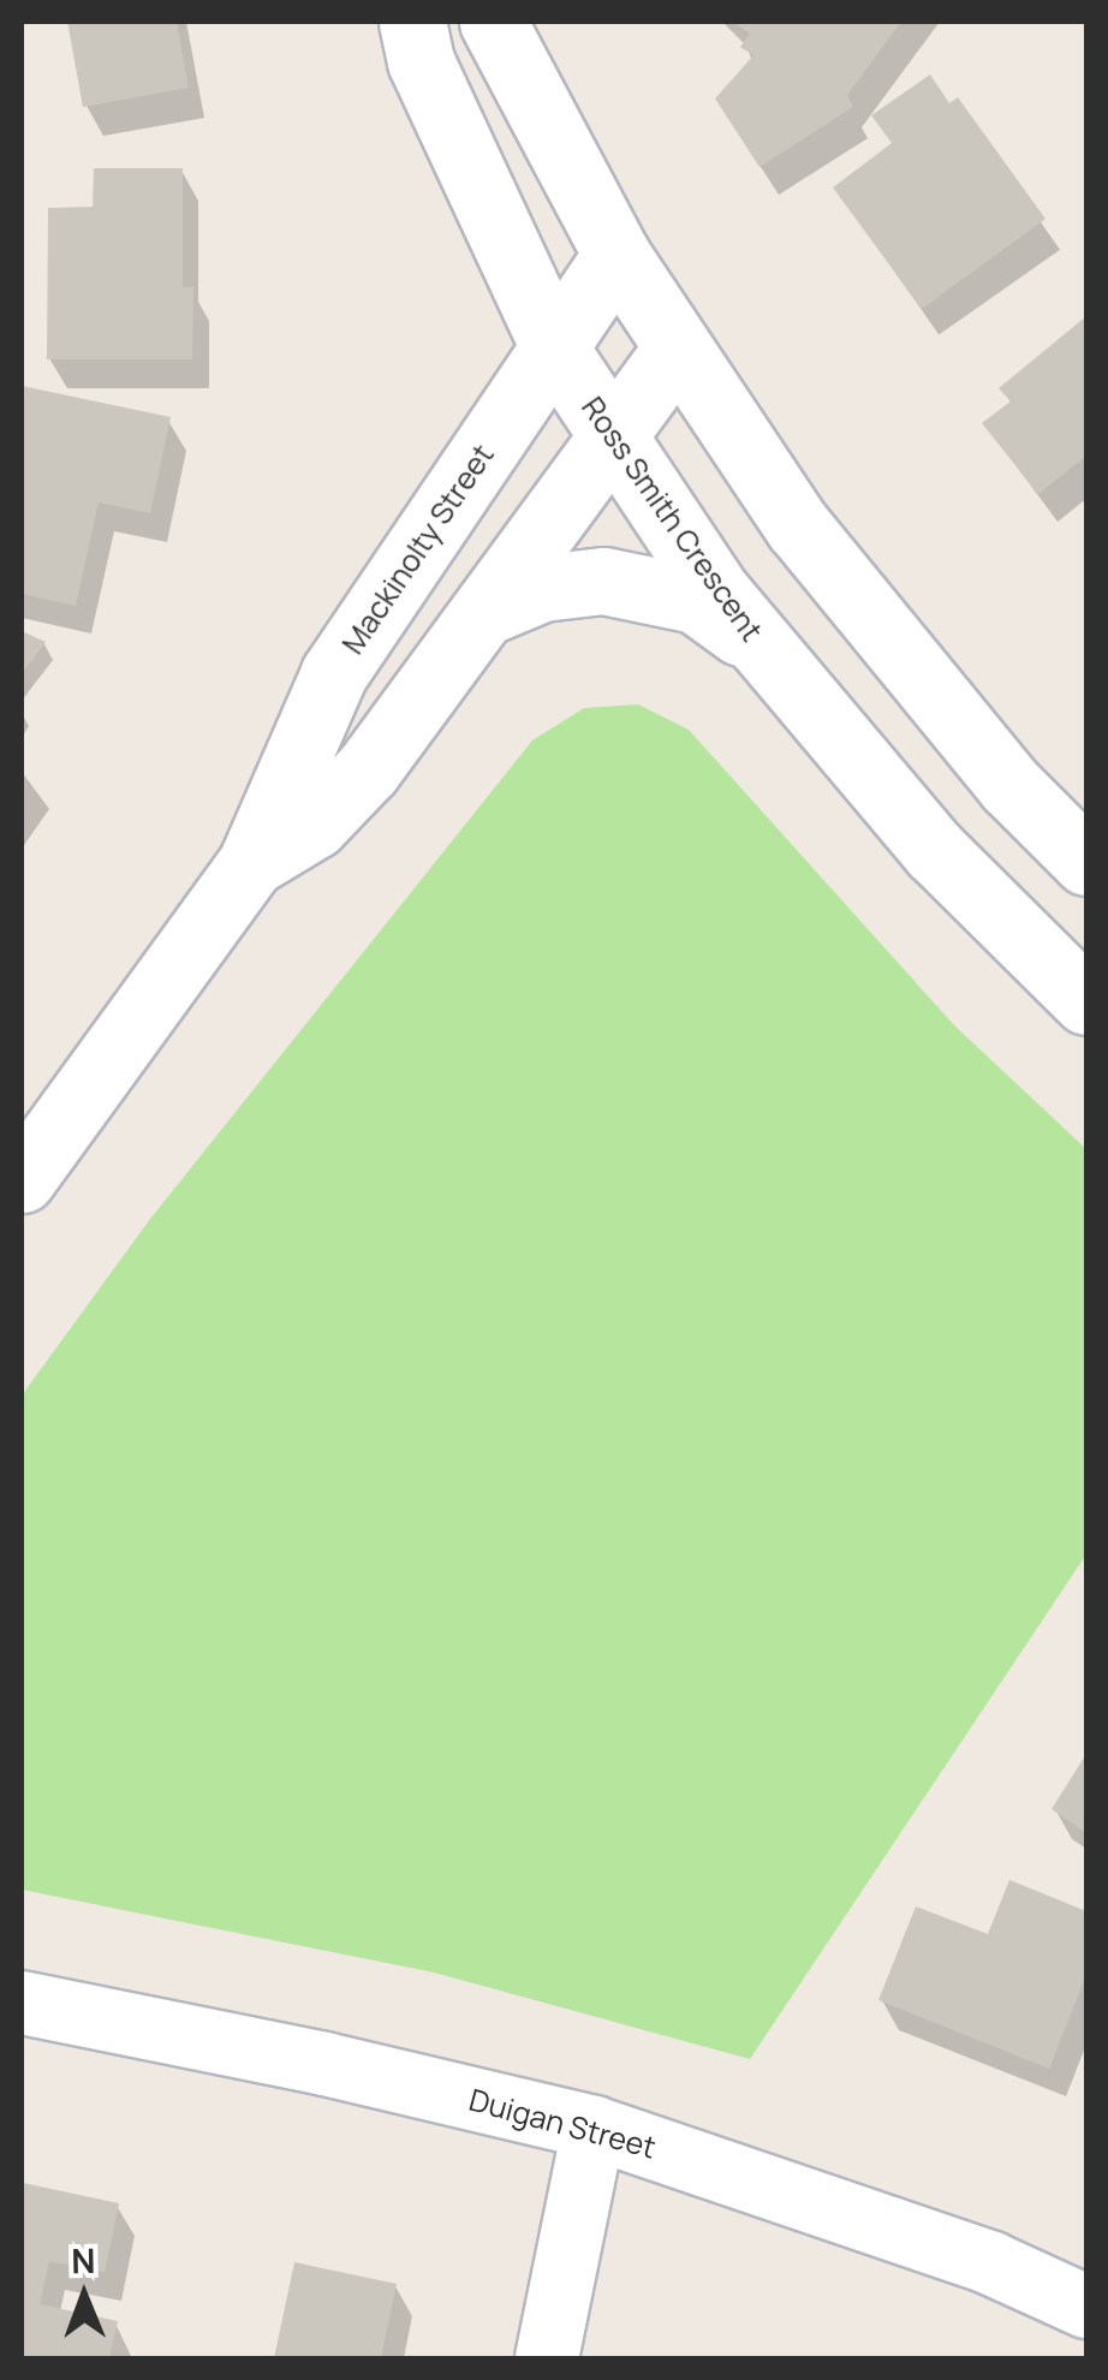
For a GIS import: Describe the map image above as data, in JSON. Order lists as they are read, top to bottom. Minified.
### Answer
{"streets":{"street":["Ross Smith Crescent","Mackinolty Street","Duigan Street"]},"crossings":[["Ross Smith Crescent","Mackinolty Street"]],"north":"top"}
